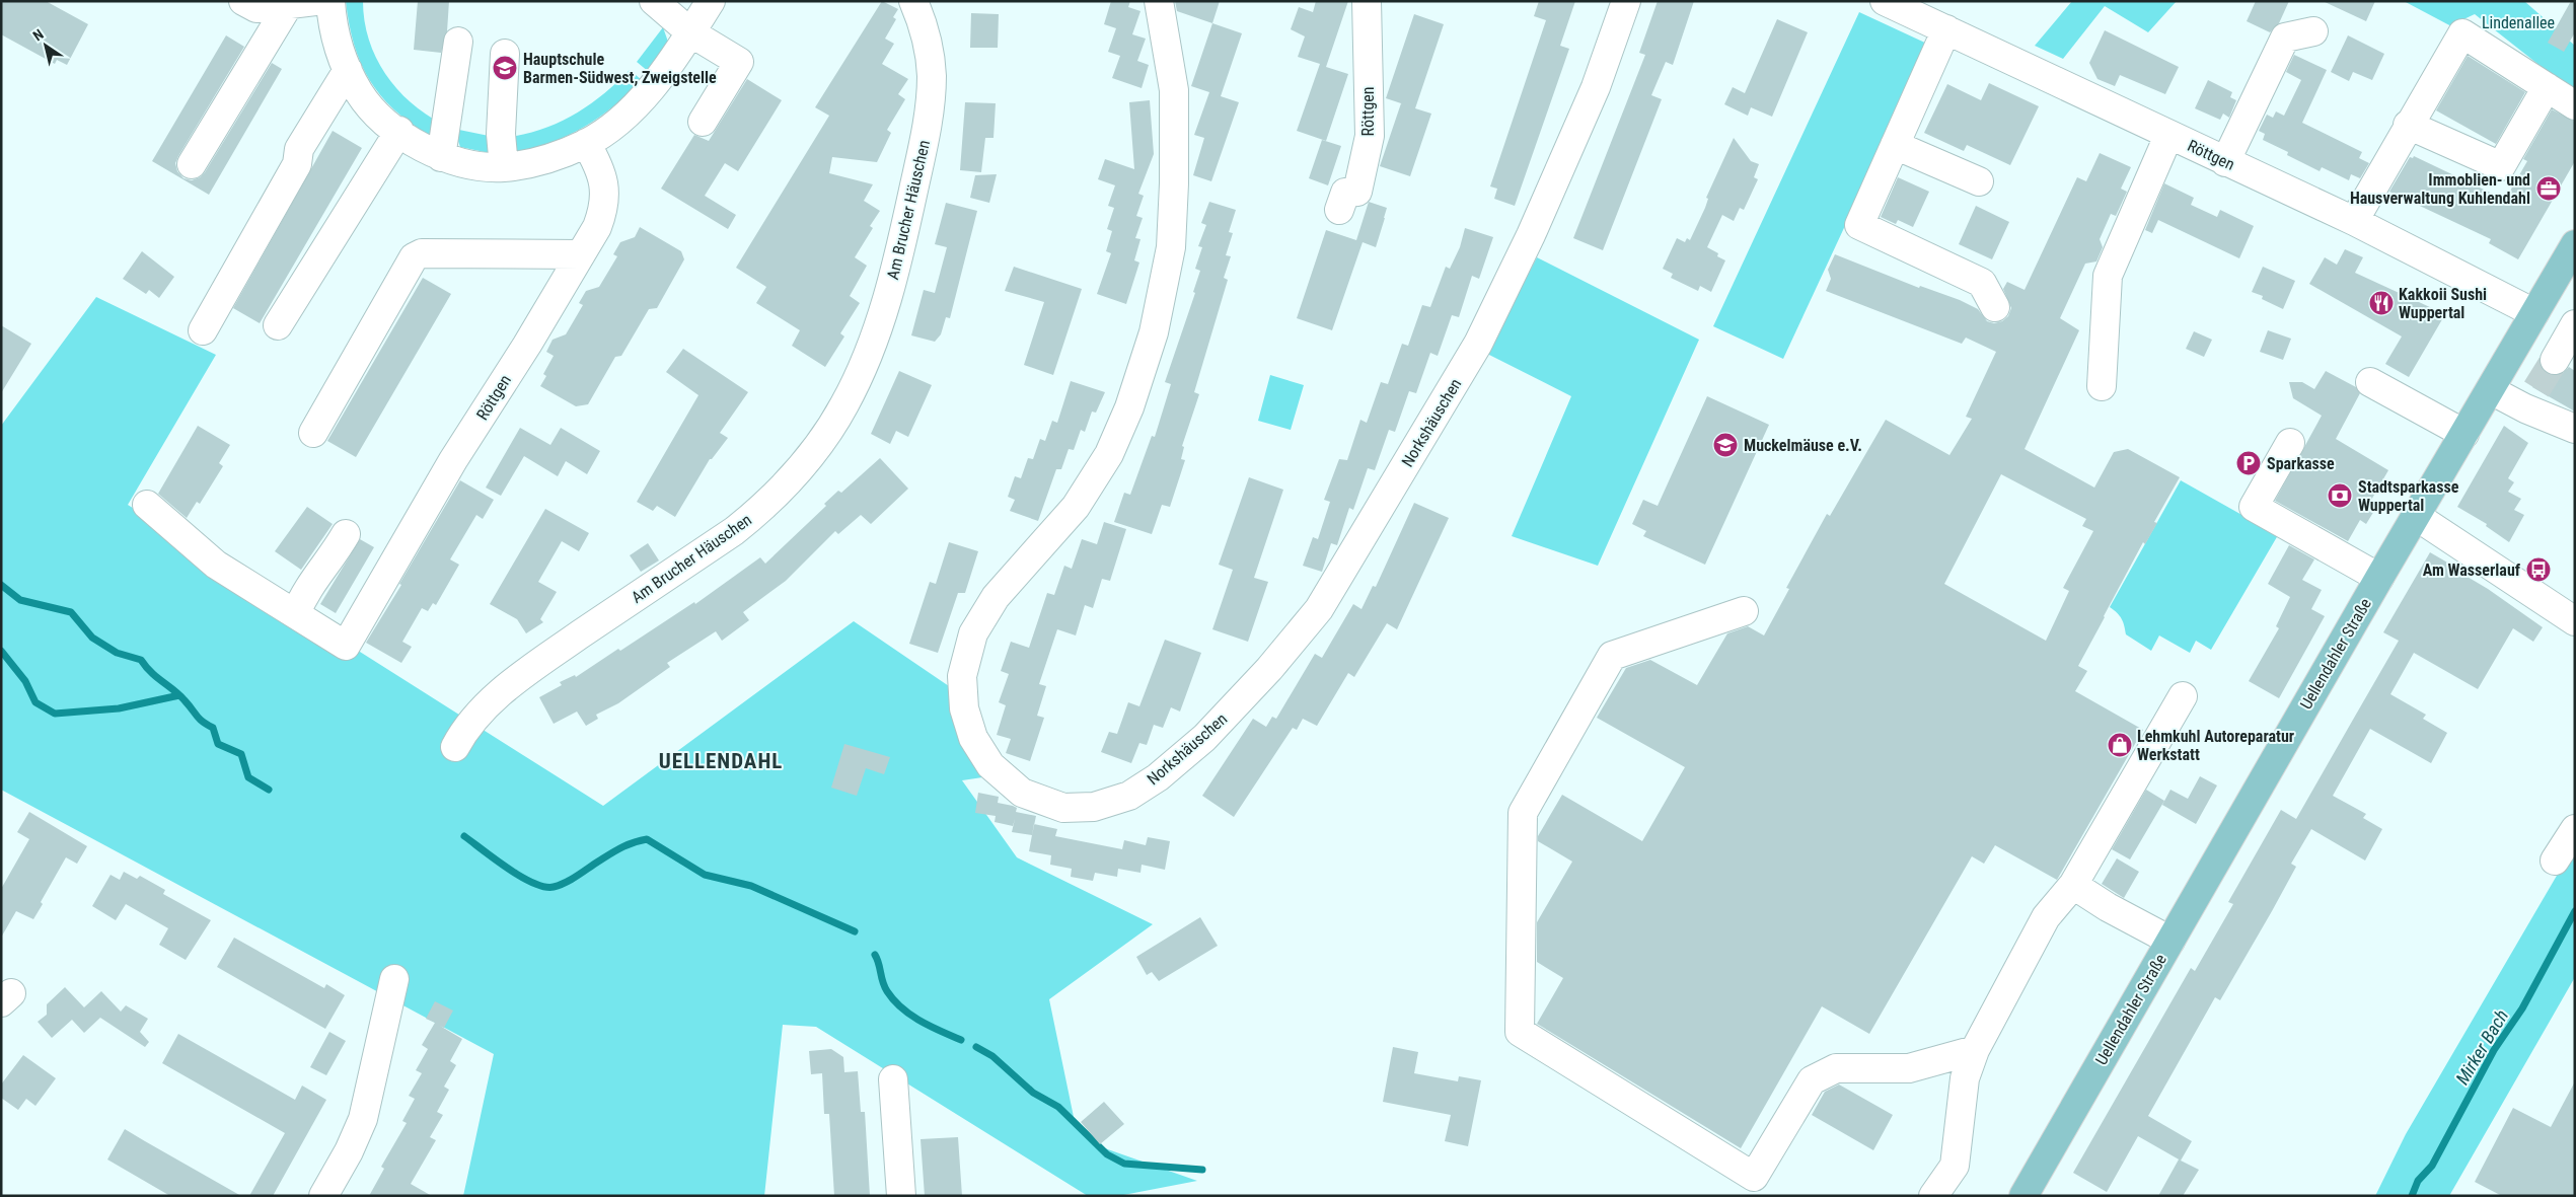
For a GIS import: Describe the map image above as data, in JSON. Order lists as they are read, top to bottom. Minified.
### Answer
{"streets":{"main road":["Uellendahler Straße"],"street":["Röttgen","Am Brucher Häuschen","Norkshäuschen"]},"crossings":[["Röttgen","Uellendahler Straße"]],"districts":["UELLENDAHL"],"water":["Mirker Bach"],"parks":["Lindenallee"],"places":{"school or university":["Hauptschule Barmen-Südwest, Zweigstelle","Muckelmäuse e.V."],"office":["Immoblien- und Hausverwaltung Kuhlendahl"],"restaurant":["Kakkoii Sushi Wuppertal"],"parking":["Sparkasse"],"bank":["Stadtsparkasse Wuppertal"],"bus stop":["Am Wasserlauf"],"shop":["Lehmkuhl Autoreparatur Werkstatt"]},"north":"top left"}
